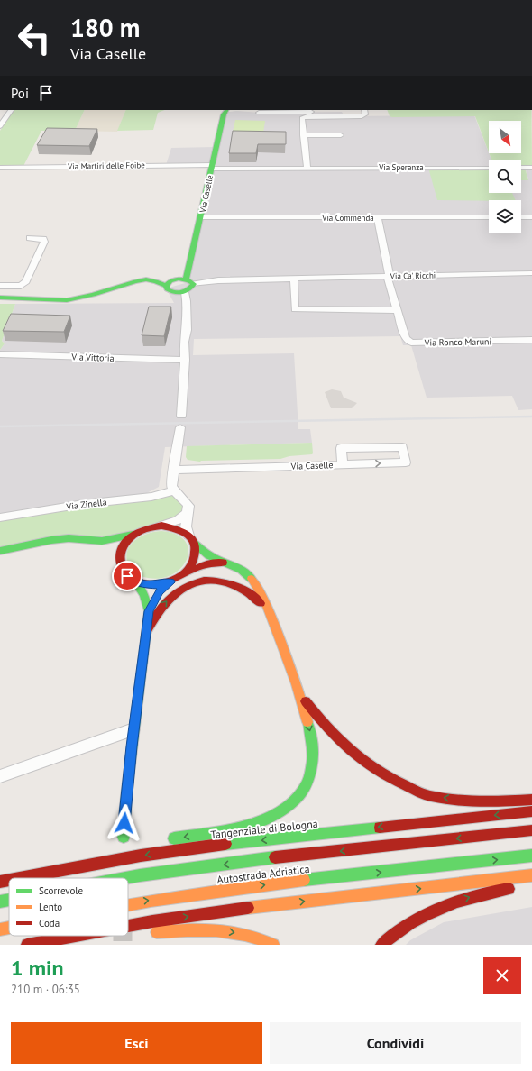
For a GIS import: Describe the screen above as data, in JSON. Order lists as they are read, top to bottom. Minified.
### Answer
{"streets":{"main road":["Via Caselle","Tangenziale di Bologna","Autostrada Adriatica"],"street":["Via Martiri delle Foibe","Via Speranza","Via Commenda","Via Ca' Ricchi","Via Ronco Maruni","Via Vittoria","Via Zinella"]},"crossings":[["Via Martiri delle Foibe","Via Speranza"],["Via Martiri delle Foibe","Via Caselle"],["Via Speranza","Via Caselle"],["Via Caselle","Via Commenda"],["Via Commenda","Via Ronco Maruni"],["Via Ca' Ricchi","Via Ronco Maruni"]],"legend":["Scorrevole","Lento","Coda"],"north":"bottom right","page":{"turn":["180 m","Via Caselle"],"then":"Poi","heading":["1 min","210 m · 06:35"],"buttons":["Esci","Condividi"]}}
